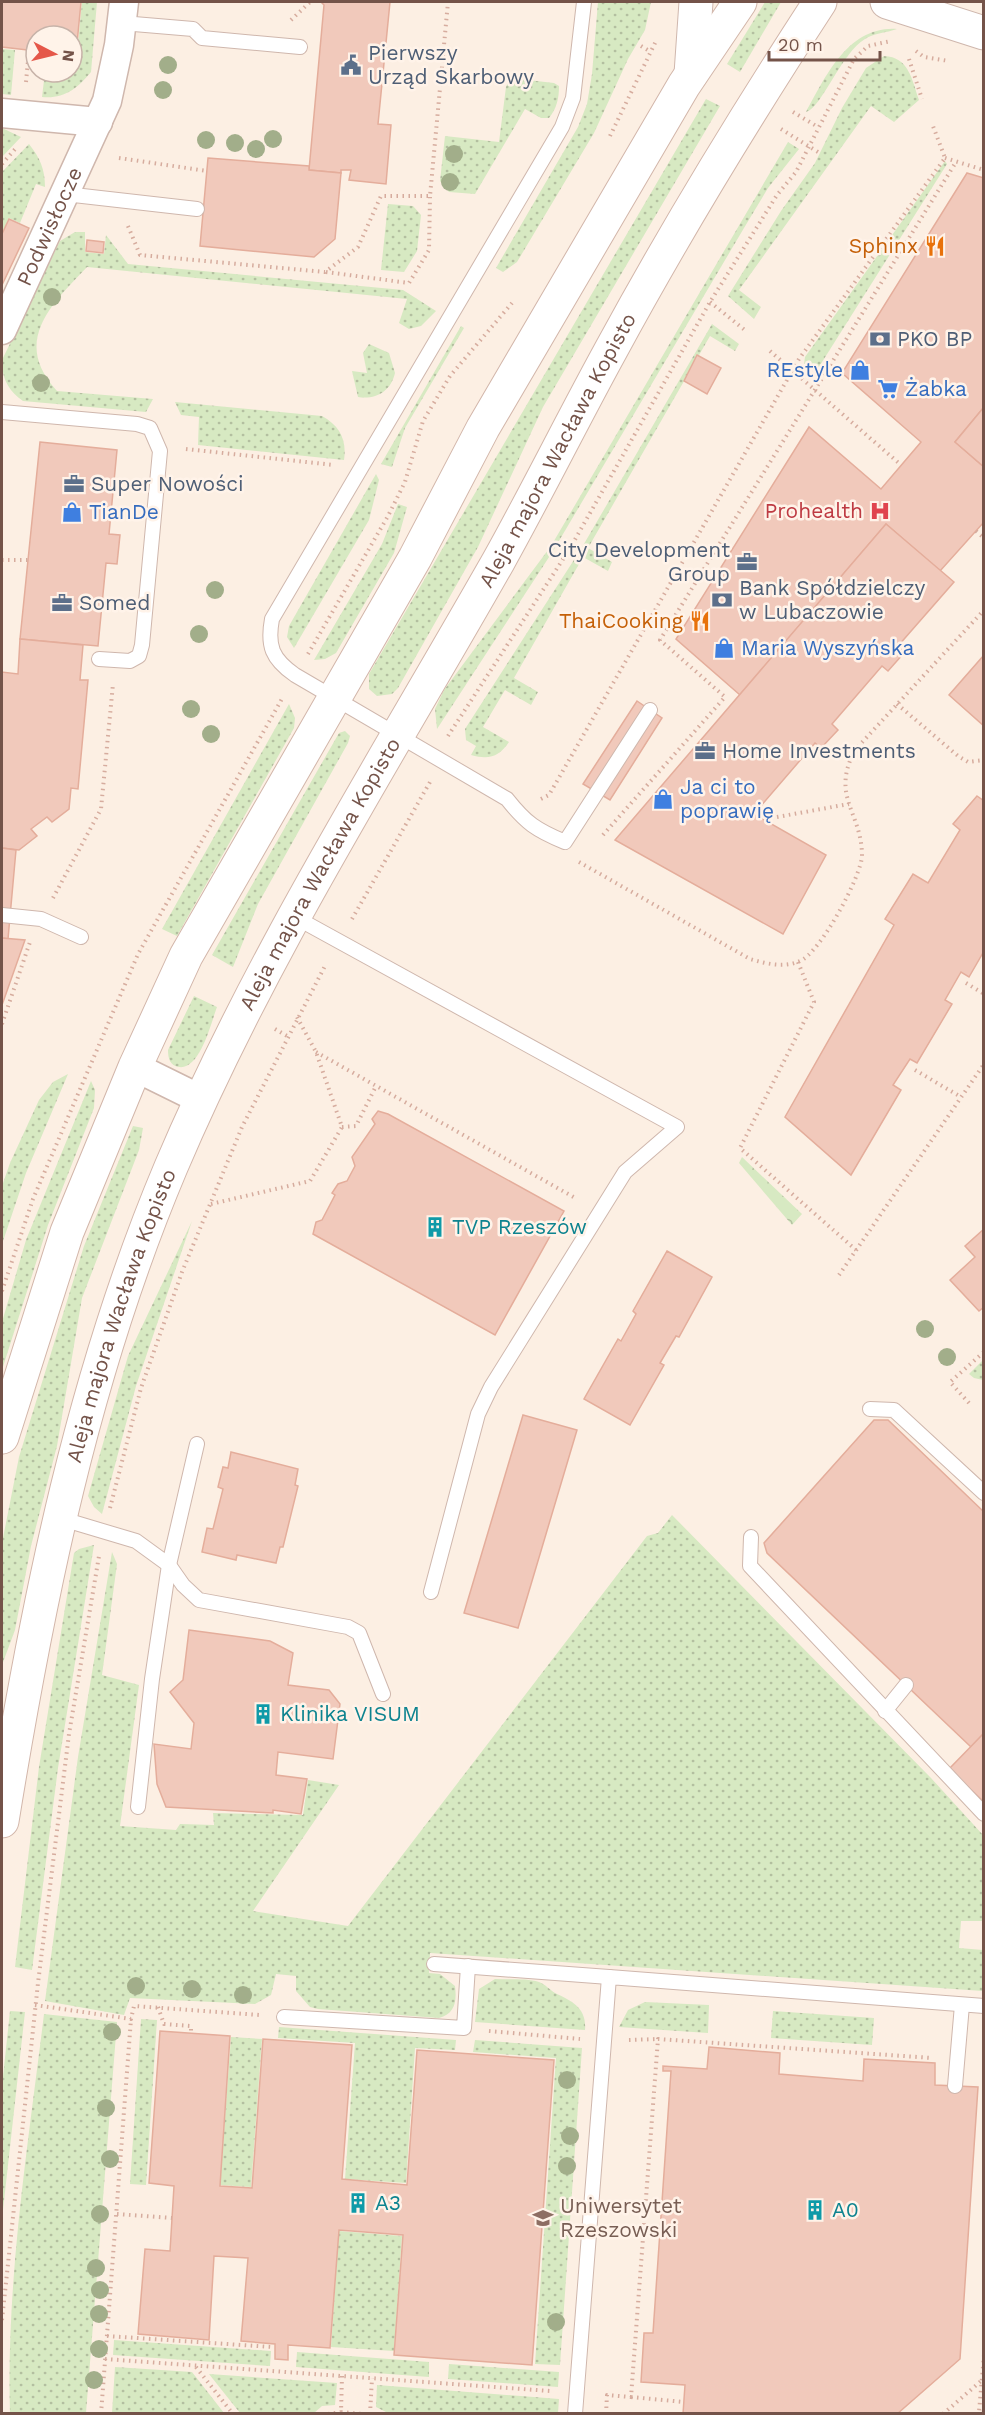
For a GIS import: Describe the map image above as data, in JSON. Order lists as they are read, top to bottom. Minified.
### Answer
{"streets":{"main road":["Aleja majora Wacława Kopisto"],"street":["Podwisłocze"]},"places":{"public building":["Pierwszy Urząd Skarbowy"],"restaurant":["Sphinx","ThaiCooking"],"bank":["PKO BP","Bank Spółdzielczy w Lubaczowie"],"shop":["REstyle","TianDe","Maria Wyszyńska","Ja ci to poprawię"],"supermarket":["Żabka"],"office":["Super Nowości","City Development Group","Somed","Home Investments"],"hospital":["Prohealth"],"building":["TVP Rzeszów","Klinika VISUM","A3","A0"],"school or university":["Uniwersytet Rzeszowski"]},"scale_bar":"20 m","north":"right"}
